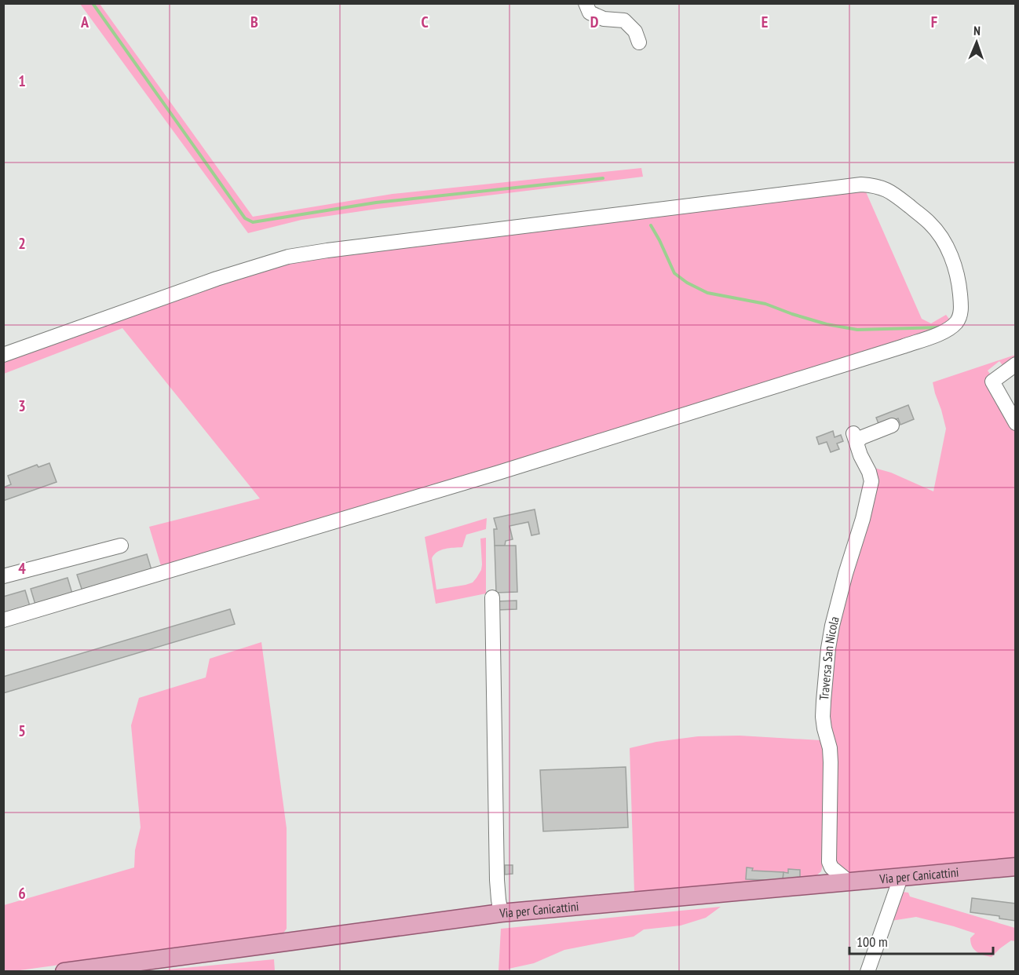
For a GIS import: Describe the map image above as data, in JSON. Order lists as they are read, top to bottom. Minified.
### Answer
{"streets":{"main road":["Via per Canicattini"],"street":["Traversa San Nicola"]},"crossings":[["Traversa San Nicola","Via per Canicattini"]],"scale_bar":"100 m","north":"top","grid":{"columns":["A","B","C","D","E","F"],"rows":["1","2","3","4","5","6"]}}
